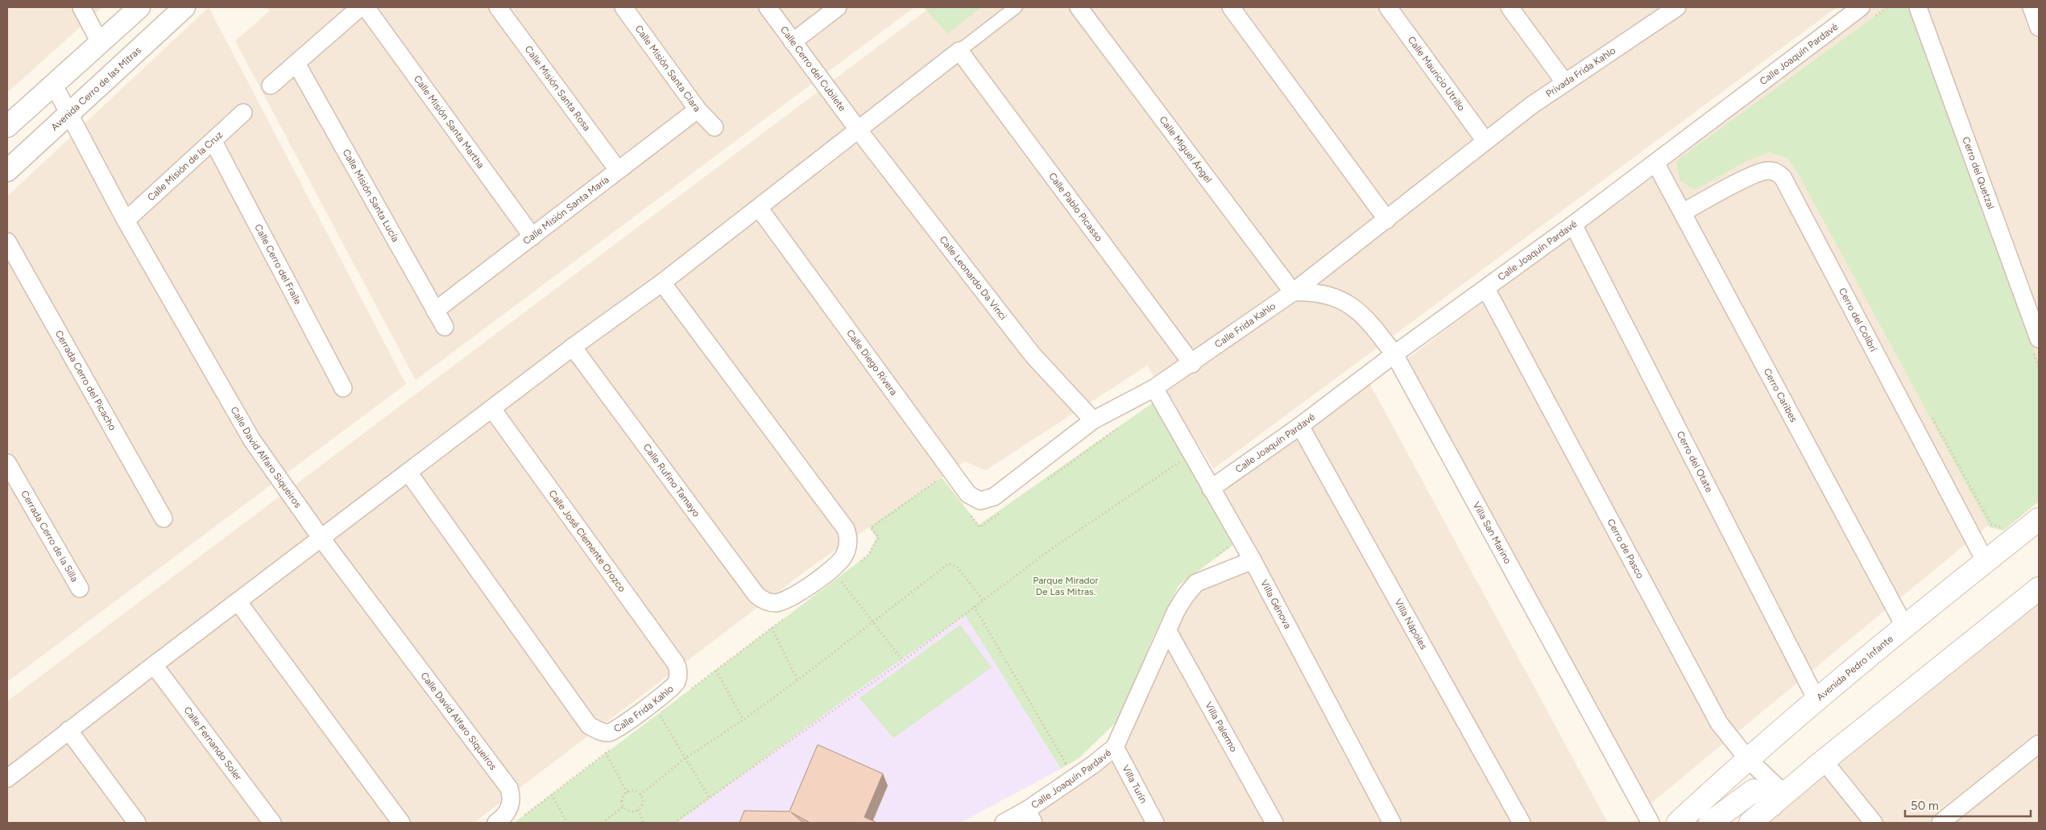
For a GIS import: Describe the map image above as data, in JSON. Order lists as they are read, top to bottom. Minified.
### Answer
{"streets":{"main road":["Avenida Pedro Infante"],"street":["Calle Joaquín Pardavé","Calle Misión Santa Clara","Calle Cerro del Cubilete","Privada Frida Kahlo","Calle Mauricio Utrillo","Avenida Cerro de las Mitras","Calle Misión Santa Rosa","Calle Misión Santa Martha","Calle Miguel Ángel","Calle Misión de la Cruz","Cerro del Quetzal","Calle Misión Santa Lucía","Calle Pablo Picasso","Calle Misión Santa María","Calle Cerro del Fraile","Calle Leonardo Da Vinci","Cerro del Colibrí","Calle Frida Kahlo","Calle Diego Rivera","Cerrada Cerro del Picacho","Cerro Caribes","Calle David Alfaro Siqueiros","Cerro del Otate","Calle Rufino Tamayo","Villa San Marino","Cerrada Cerro de la Silla","Calle José Clemente Orozco","Cerro de Pasco","Villa Génova","Villa Nápoles","Villa Palermo","Calle Fernando Soler","Villa Turín"]},"crossings":[["Calle Joaquín Pardavé","Cerro Caribes"],["Calle Joaquín Pardavé","Cerro del Otate"],["Calle Joaquín Pardavé","Villa San Marino"],["Calle Joaquín Pardavé","Cerro de Pasco"],["Calle Joaquín Pardavé","Villa Génova"],["Calle Joaquín Pardavé","Villa Nápoles"],["Calle Joaquín Pardavé","Villa Palermo"],["Calle Joaquín Pardavé","Villa Turín"],["Calle Misión Santa Clara","Calle Misión Santa María"],["Calle Cerro del Cubilete","Calle Leonardo Da Vinci"],["Privada Frida Kahlo","Calle Mauricio Utrillo"],["Privada Frida Kahlo","Calle Frida Kahlo"],["Calle Mauricio Utrillo","Calle Frida Kahlo"],["Avenida Cerro de las Mitras","Calle David Alfaro Siqueiros"],["Calle Misión Santa Rosa","Calle Misión Santa María"],["Calle Misión Santa Martha","Calle Misión Santa María"],["Calle Miguel Ángel","Calle Frida Kahlo"],["Calle Miguel Ángel","Villa San Marino"],["Calle Misión de la Cruz","Calle Cerro del Fraile"],["Calle Misión de la Cruz","Calle David Alfaro Siqueiros"],["Calle Misión Santa Lucía","Calle Misión Santa María"],["Calle Pablo Picasso","Calle Frida Kahlo"],["Calle Leonardo Da Vinci","Calle Frida Kahlo"],["Cerro del Colibrí","Cerro Caribes"],["Cerro del Colibrí","Avenida Pedro Infante"],["Calle Frida Kahlo","Calle Diego Rivera"],["Calle Frida Kahlo","Villa San Marino"],["Calle Frida Kahlo","Calle José Clemente Orozco"],["Calle Frida Kahlo","Villa Génova"],["Cerro Caribes","Avenida Pedro Infante"],["Cerro del Otate","Avenida Pedro Infante"],["Cerro de Pasco","Avenida Pedro Infante"]],"parks":["Parque Mirador De Las Mitras."],"scale_bar":"50 m"}
